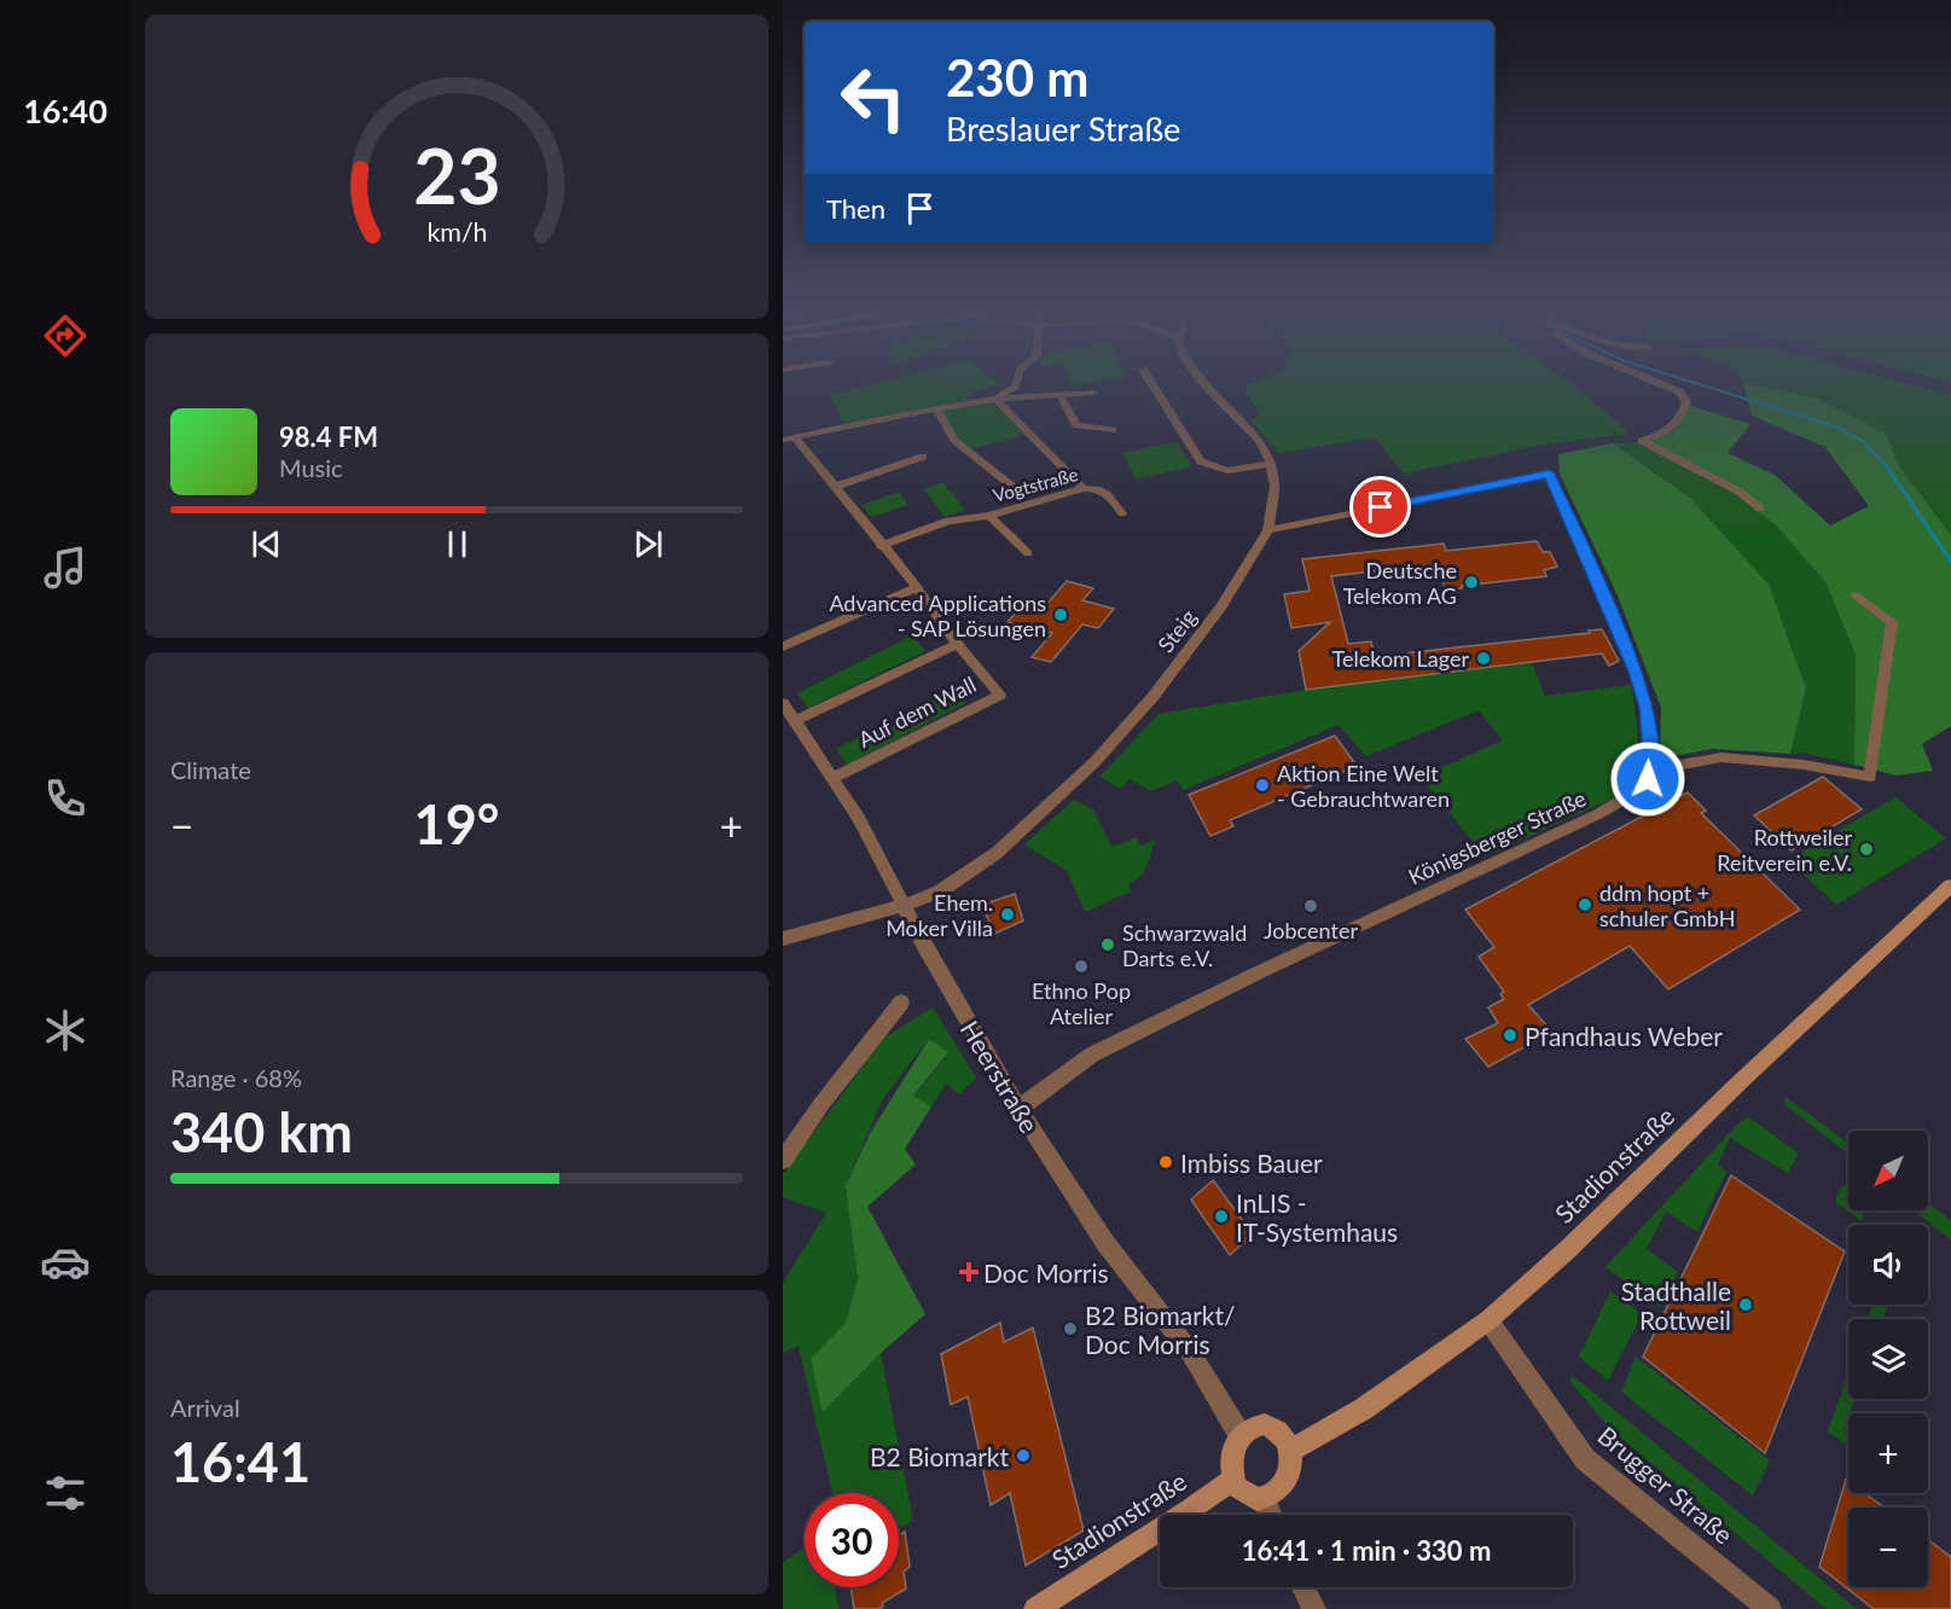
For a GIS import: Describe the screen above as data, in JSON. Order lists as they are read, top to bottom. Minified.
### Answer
{"streets":{"street":["Vogtstraße","Steig","Auf dem Wall","Königsberger Straße","Heerstraße","Stadionstraße","Brugger Straße"]},"crossings":[["Vogtstraße","Auf dem Wall"],["Steig","Heerstraße"],["Auf dem Wall","Heerstraße"],["Königsberger Straße","Heerstraße"],["Heerstraße","Stadionstraße"],["Stadionstraße","Brugger Straße"]],"places":{"other":["Deutsche Telekom AG","Advanced Applications - SAP Lösungen","Telekom Lager","Aktion Eine Welt - Gebrauchtwaren","Rottweiler Reitverein e.V.","ddm hopt + schuler GmbH","Jobcenter","Ehem. Moker Villa","Schwarzwald Darts e.V.","Ethno Pop Atelier","Pfandhaus Weber","Imbiss Bauer","InLIS - IT-Systemhaus","Stadthalle Rottweil","B2 Biomarkt/ Doc Morris","B2 Biomarkt"],"health":["Doc Morris"]},"north":"bottom left","page":{"tabs":"16:40","turn":["230 m","Breslauer Straße"],"then":"Then","song":["98.4 FM","Music"],"tile":["Climate",["Range · 68%","340 km"],["Arrival","16:41"]],"heat":["−","19°","+"],"map_buttons":["+","−"],"limit":"30","trip":"16:41 · 1 min · 330 m","gauge":["23","km/h"]}}
